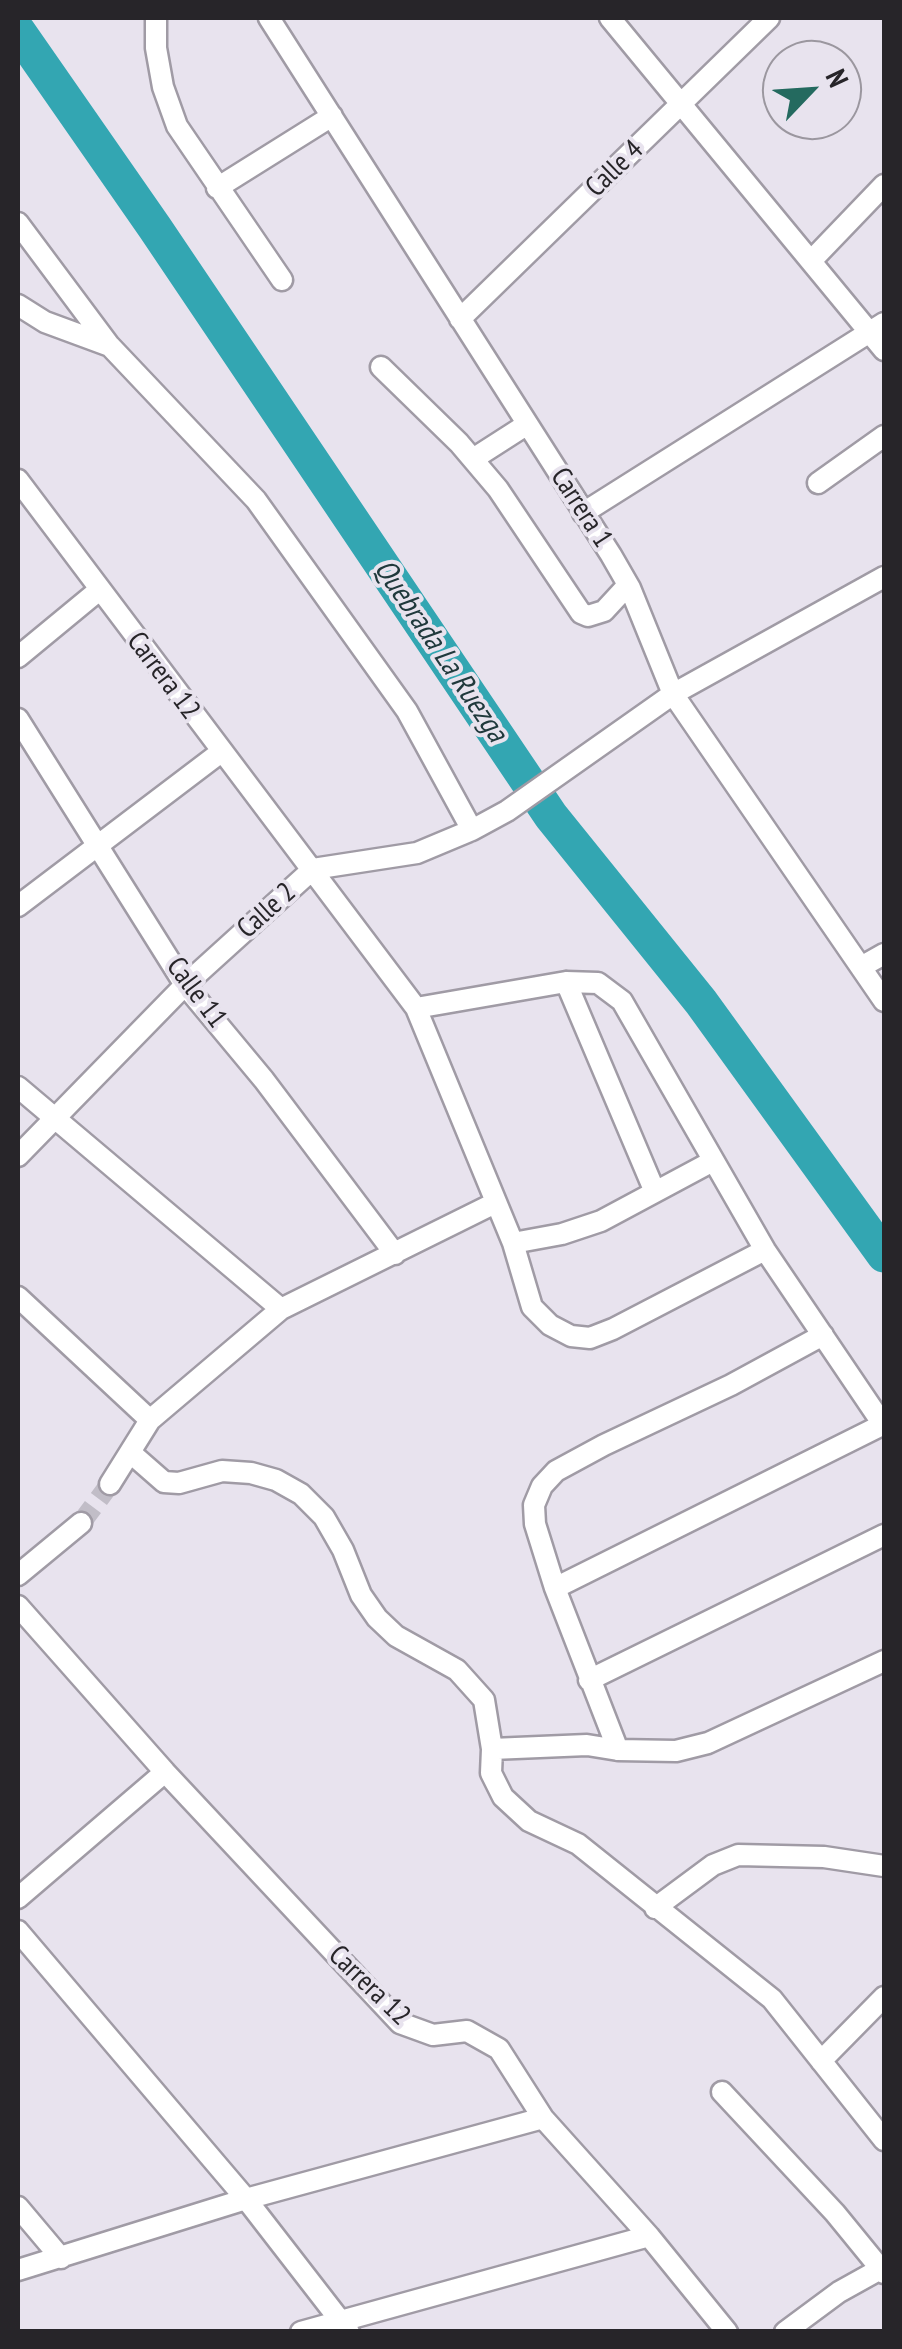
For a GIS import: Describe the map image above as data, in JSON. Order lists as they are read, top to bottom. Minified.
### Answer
{"streets":{"street":["Calle 4","Carrera 1","Carrera 12","Calle 2","Calle 11"]},"crossings":[["Calle 4","Carrera 1"],["Carrera 1","Calle 2"],["Carrera 12","Calle 2"],["Calle 2","Calle 11"]],"water":["Quebrada La Ruezga"],"north":"top right"}
